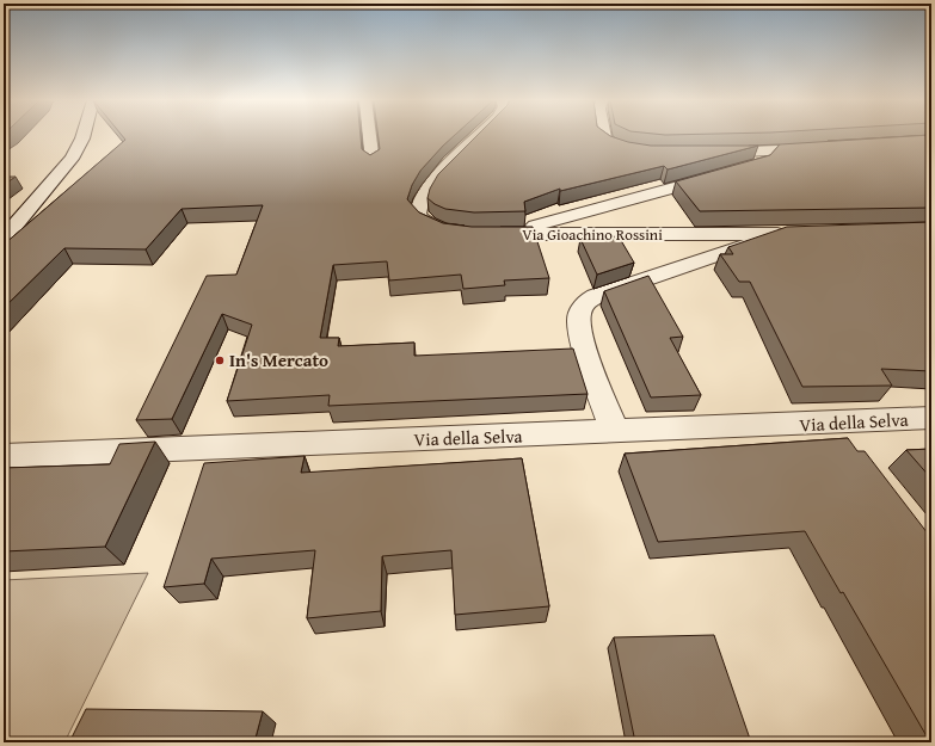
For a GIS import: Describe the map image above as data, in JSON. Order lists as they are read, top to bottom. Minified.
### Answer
{"streets":{"street":["Via Gioachino Rossini","Via della Selva"]},"crossings":[["Via Gioachino Rossini","Via della Selva"]],"places":["In's Mercato"]}
